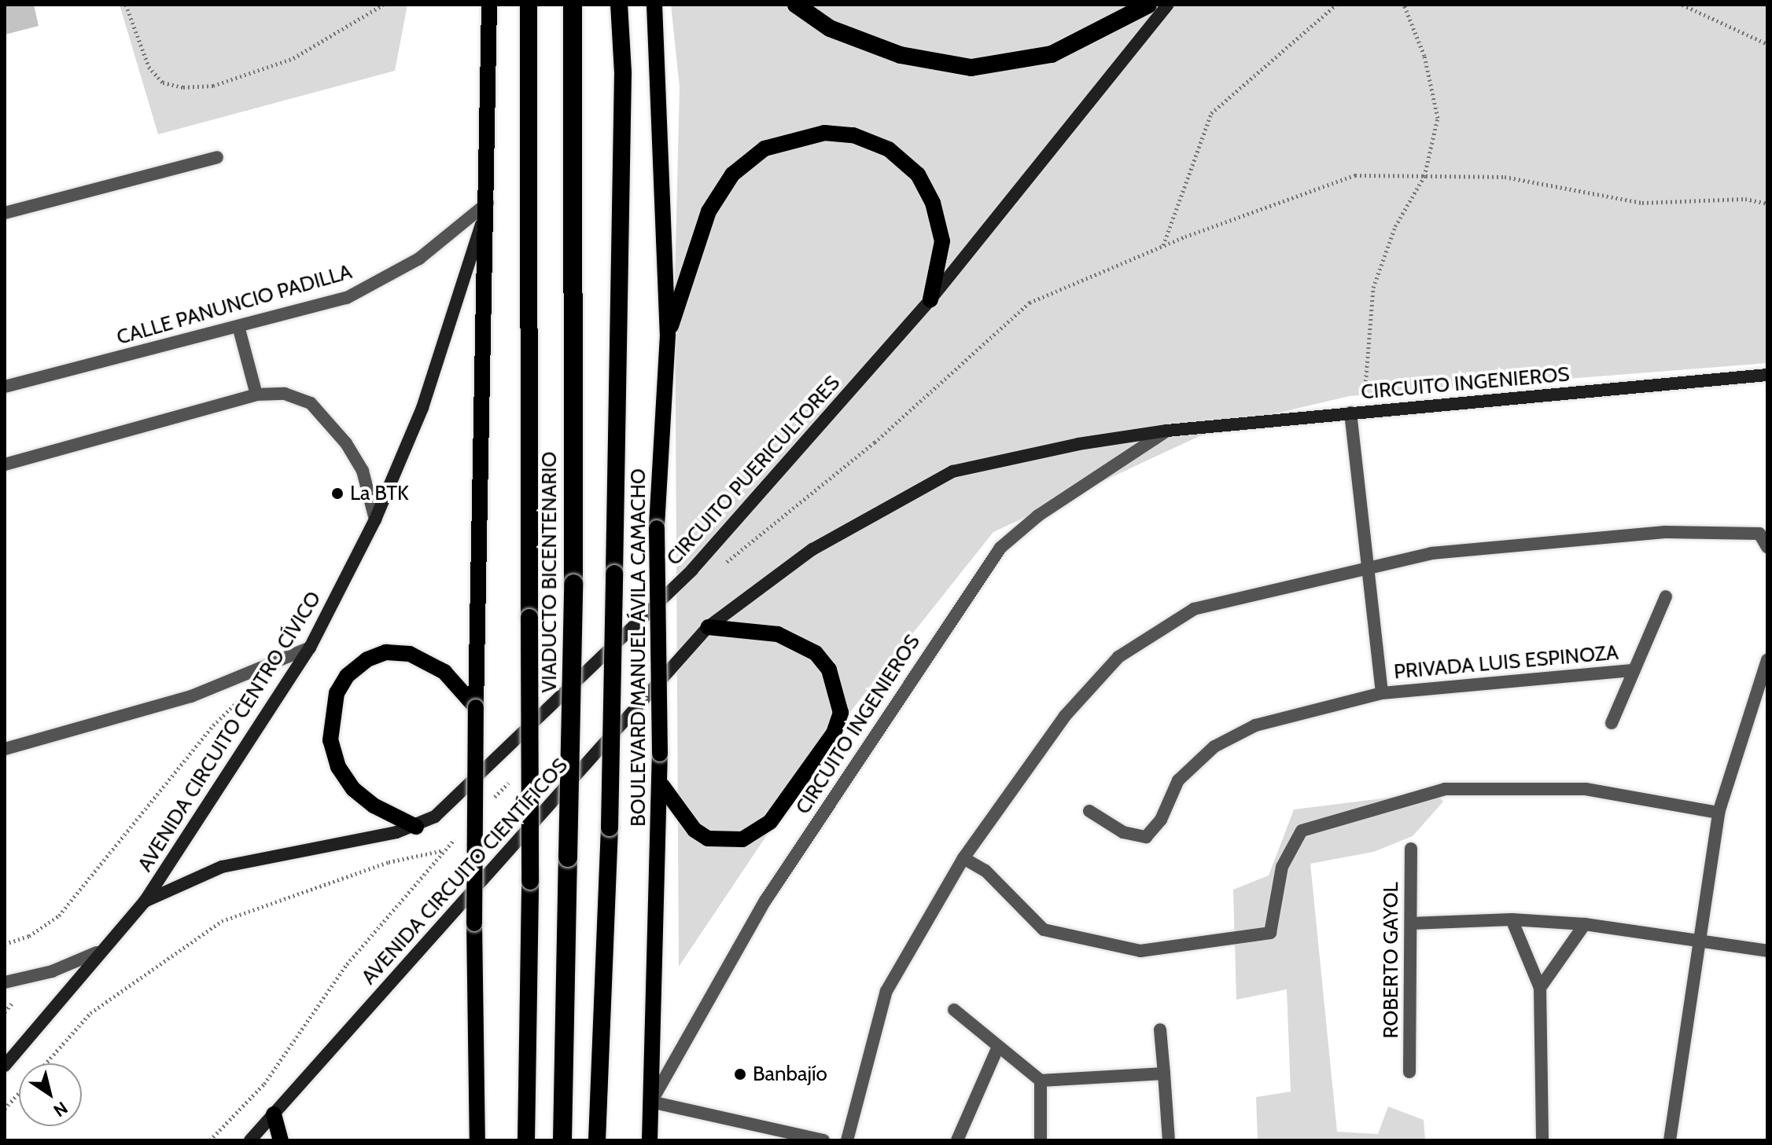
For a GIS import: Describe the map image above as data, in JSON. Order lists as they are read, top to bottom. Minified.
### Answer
{"streets":{"highway":["VIADUCTO BICENTENARIO","BOULEVARD MANUEL ÁVILA CAMACHO"],"main road":["CIRCUITO INGENIEROS","CIRCUITO PUERICULTORES","AVENIDA CIRCUITO CENTRO CÍVICO","AVENIDA CIRCUITO CIENTÍFICOS"],"street":["CALLE PANUNCIO PADILLA","PRIVADA LUIS ESPINOZA","ROBERTO GAYOL"]},"crossings":[["CALLE PANUNCIO PADILLA","AVENIDA CIRCUITO CENTRO CÍVICO"],["CIRCUITO INGENIEROS","BOULEVARD MANUEL ÁVILA CAMACHO"],["CIRCUITO INGENIEROS","PRIVADA LUIS ESPINOZA"],["CIRCUITO INGENIEROS","AVENIDA CIRCUITO CIENTÍFICOS"],["CIRCUITO PUERICULTORES","AVENIDA CIRCUITO CENTRO CÍVICO"]],"places":["La BTK","Banbajío"],"north":"bottom right"}
